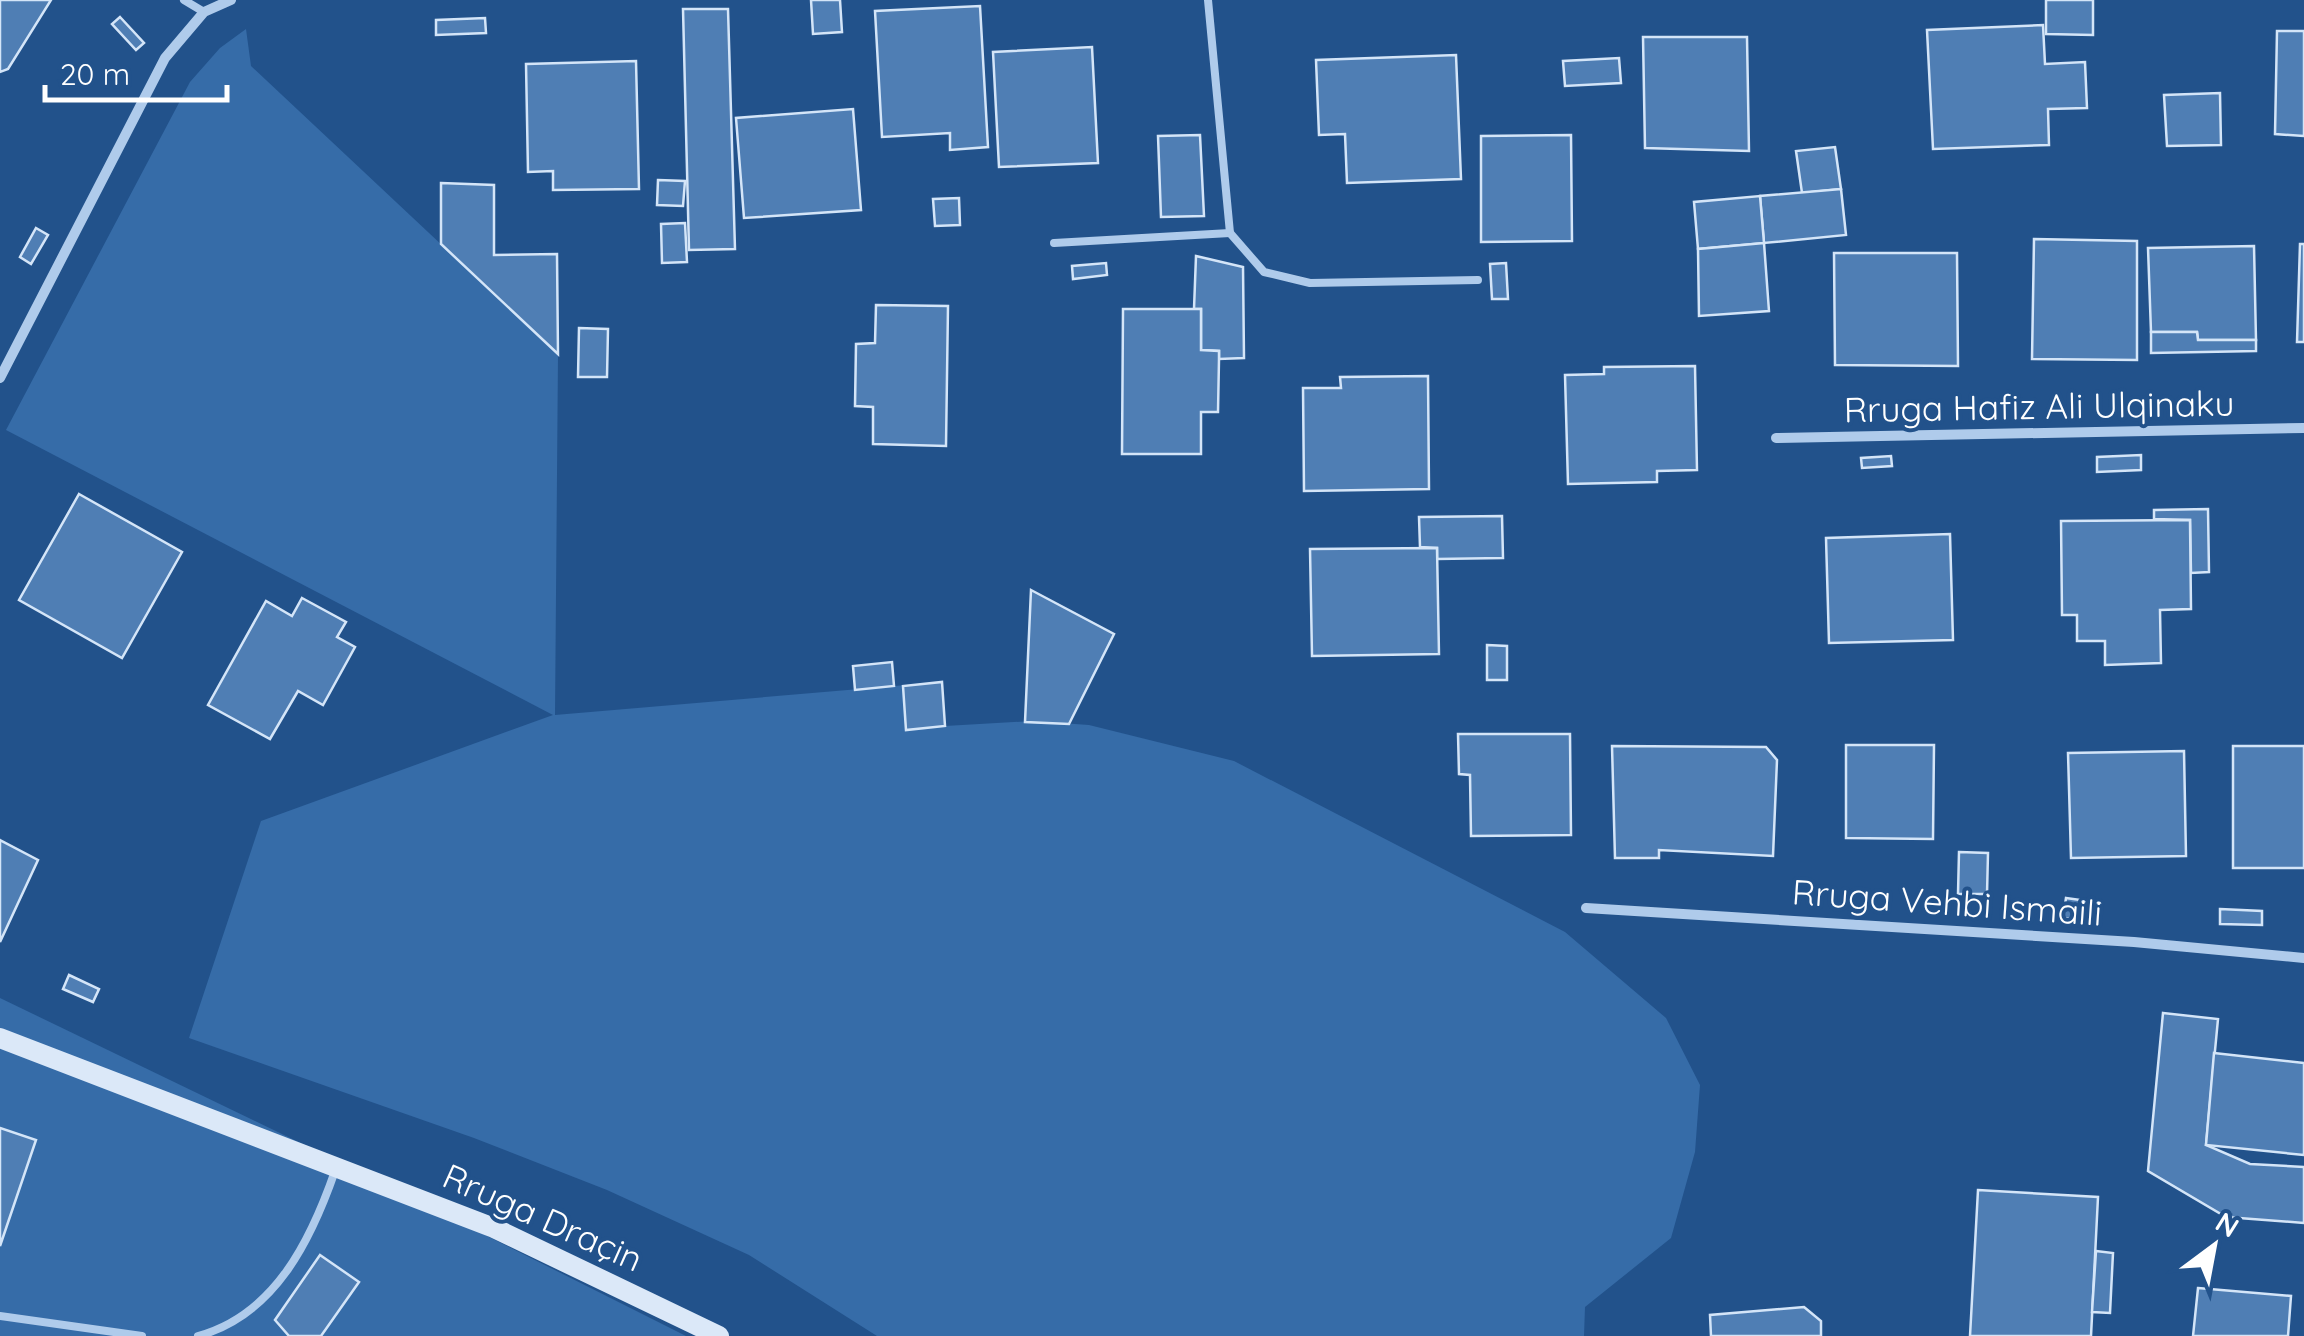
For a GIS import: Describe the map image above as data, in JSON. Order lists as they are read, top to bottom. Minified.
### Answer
{"streets":{"main road":["Rruga Draçin"],"street":["Rruga Hafiz Ali Ulqinaku","Rruga Vehbi Ismaili"]},"scale_bar":"20 m","north":"top right"}
